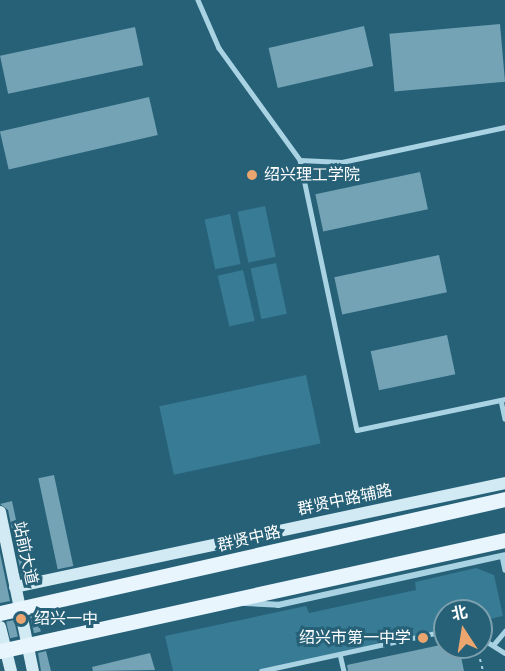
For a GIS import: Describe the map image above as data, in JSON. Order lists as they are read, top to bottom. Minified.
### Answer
{"streets":{"main road":["群贤中路辅路","群贤中路","站前大道"]},"crossings":[["群贤中路辅路","站前大道"],["群贤中路","站前大道"]],"places":["绍兴理工学院","绍兴一中","绍兴市第一中学"],"north":"top"}
